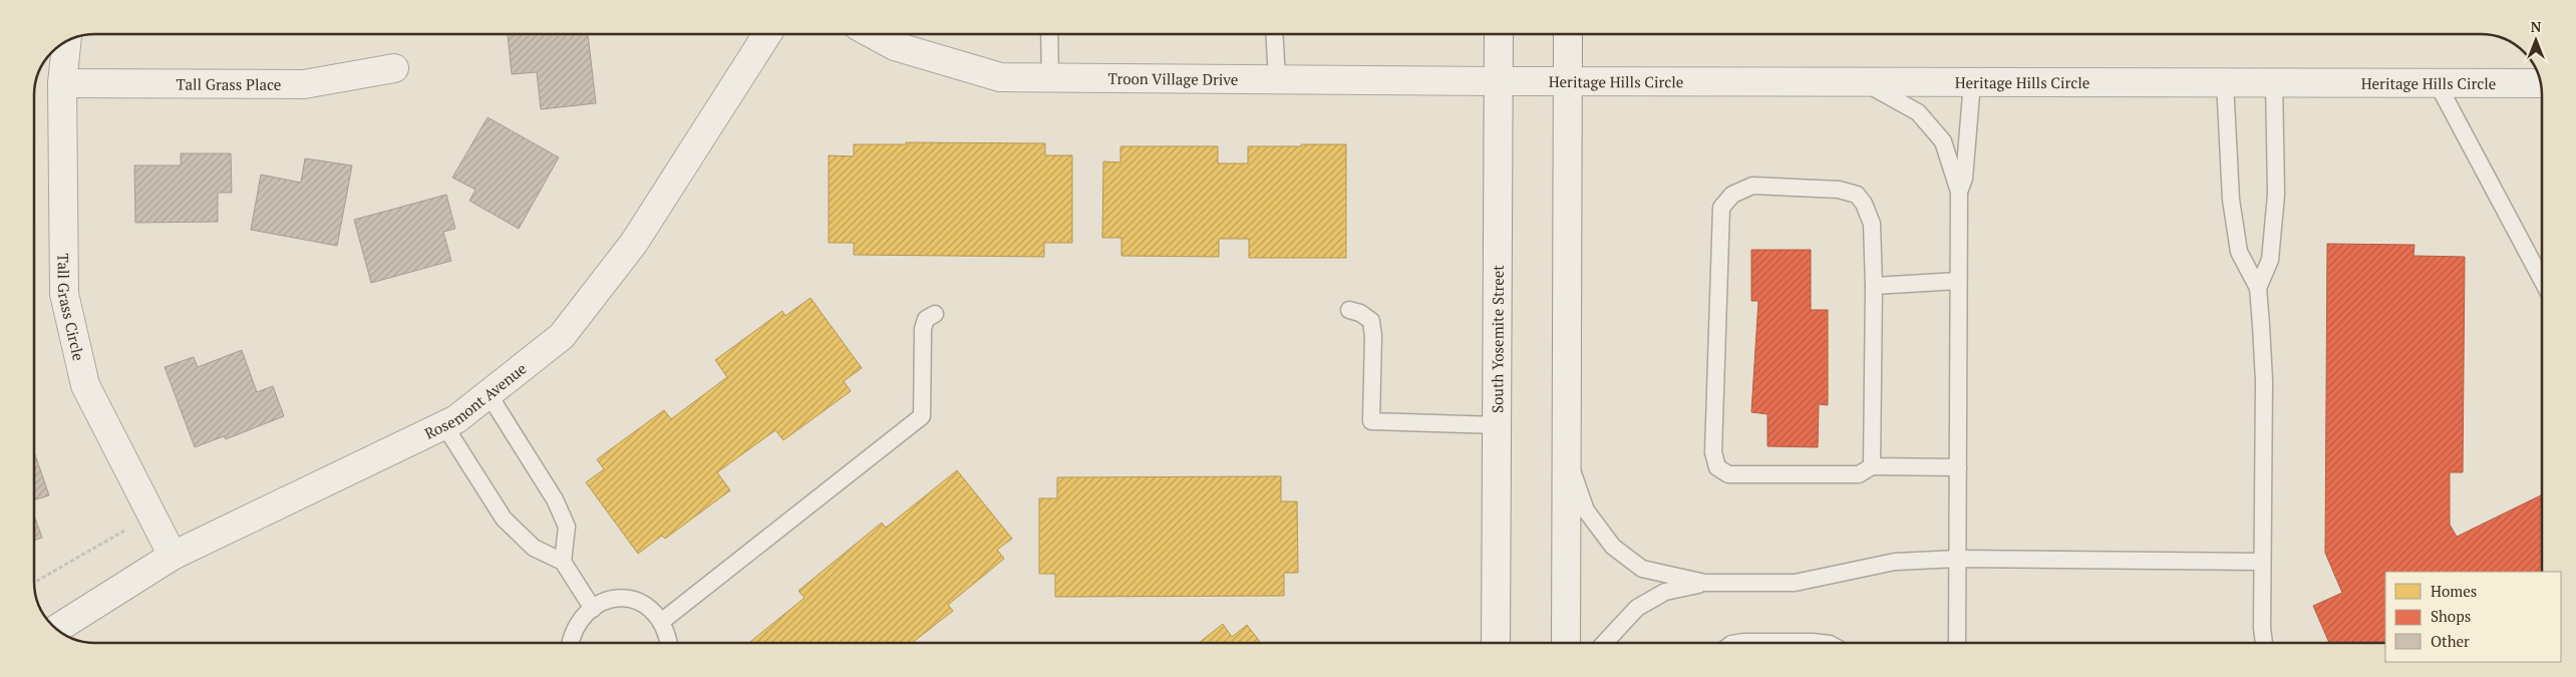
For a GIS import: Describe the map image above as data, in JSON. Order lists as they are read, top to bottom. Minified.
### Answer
{"streets":{"street":["Troon Village Drive","Heritage Hills Circle","Tall Grass Place","Tall Grass Circle","South Yosemite Street","Rosemont Avenue"]},"crossings":[["Troon Village Drive","Heritage Hills Circle"],["Troon Village Drive","South Yosemite Street"],["Heritage Hills Circle","South Yosemite Street"],["Tall Grass Place","Tall Grass Circle"],["Tall Grass Circle","Rosemont Avenue"]],"legend":["Homes","Shops","Other"],"north":"top"}
